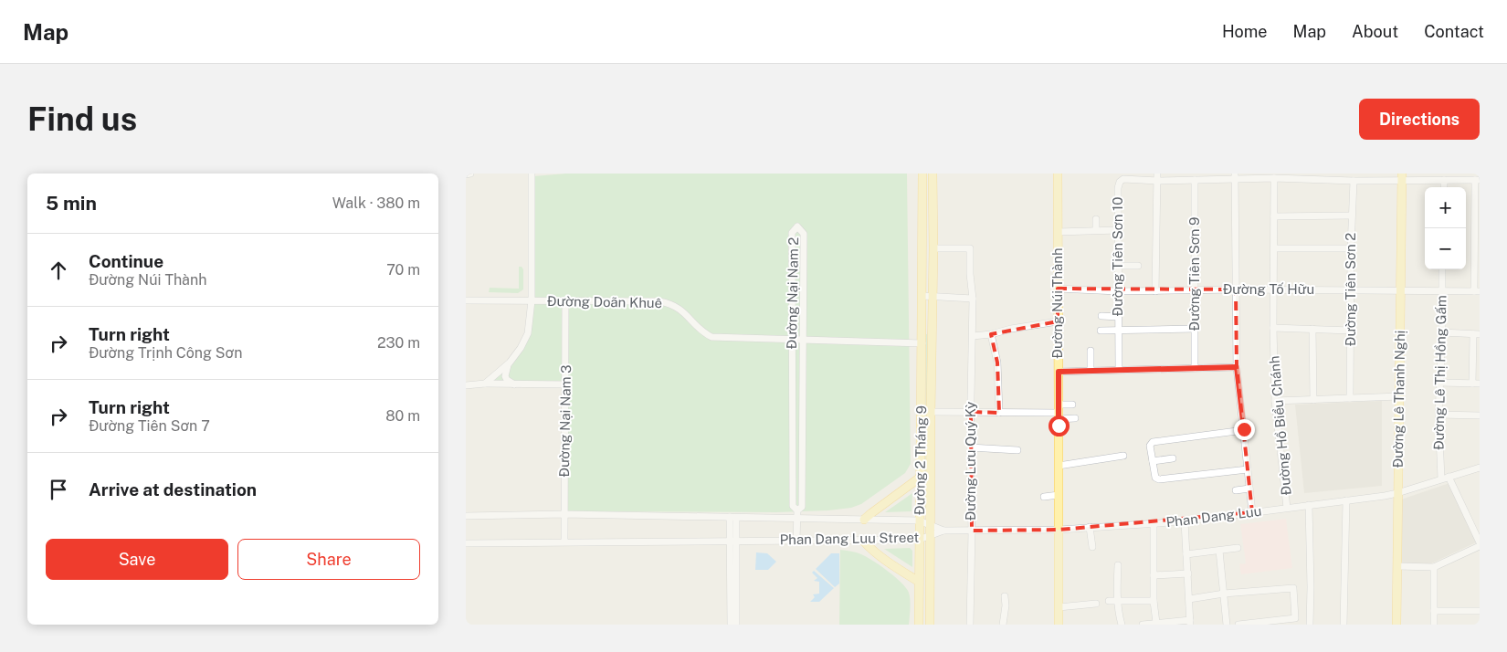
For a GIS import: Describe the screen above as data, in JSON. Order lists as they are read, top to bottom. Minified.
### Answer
{"streets":{"main road":["Đường Núi Thành","Đường Lê Thanh Nghị","Đường 2 Tháng 9"],"street":["Đường Tiên Sơn 10","Đường Tiên Sơn 9","Đường Tố Hữu","Đường Tiên Sơn 2","Đường Nại Nam 2","Đường Doãn Khuê","Đường Lê Thị Hồng Gấm","Đường Nại Nam 3","Đường Hồ Biểu Chánh","Đường Lưu Quý Kỳ","Phan Dang Luu","Phan Dang Luu Street"]},"crossings":[["Đường Tiên Sơn 10","Đường Tố Hữu"],["Đường Tiên Sơn 9","Đường Tố Hữu"],["Đường Tố Hữu","Đường Tiên Sơn 2"],["Đường Tố Hữu","Đường Núi Thành"],["Đường Tố Hữu","Đường Lê Thị Hồng Gấm"],["Đường Tố Hữu","Đường Lê Thanh Nghị"],["Đường Tố Hữu","Đường Hồ Biểu Chánh"],["Đường Nại Nam 2","Đường Doãn Khuê"],["Đường Nại Nam 2","Phan Dang Luu Street"],["Đường Doãn Khuê","Đường Nại Nam 3"],["Đường Doãn Khuê","Đường 2 Tháng 9"],["Đường Núi Thành","Phan Dang Luu"],["Đường Lê Thị Hồng Gấm","Phan Dang Luu"],["Đường Lê Thanh Nghị","Phan Dang Luu"],["Đường Nại Nam 3","Phan Dang Luu Street"],["Đường Hồ Biểu Chánh","Phan Dang Luu"],["Đường 2 Tháng 9","Đường Lưu Quý Kỳ"],["Đường 2 Tháng 9","Phan Dang Luu Street"],["Đường Lưu Quý Kỳ","Phan Dang Luu"],["Phan Dang Luu","Phan Dang Luu Street"]],"page":{"header":"Map","nav":["Home","Map","About","Contact"],"buttons":["Directions",["Save","Share"]],"title":"Find us","heading":["5 min","Walk · 380 m"],"map_buttons":["+","−"],"list":[["Continue","Đường Núi Thành","70 m"],["Turn right","Đường Trịnh Công Sơn","230 m"],["Turn right","Đường Tiên Sơn 7","80 m"],"Arrive at destination"]}}
